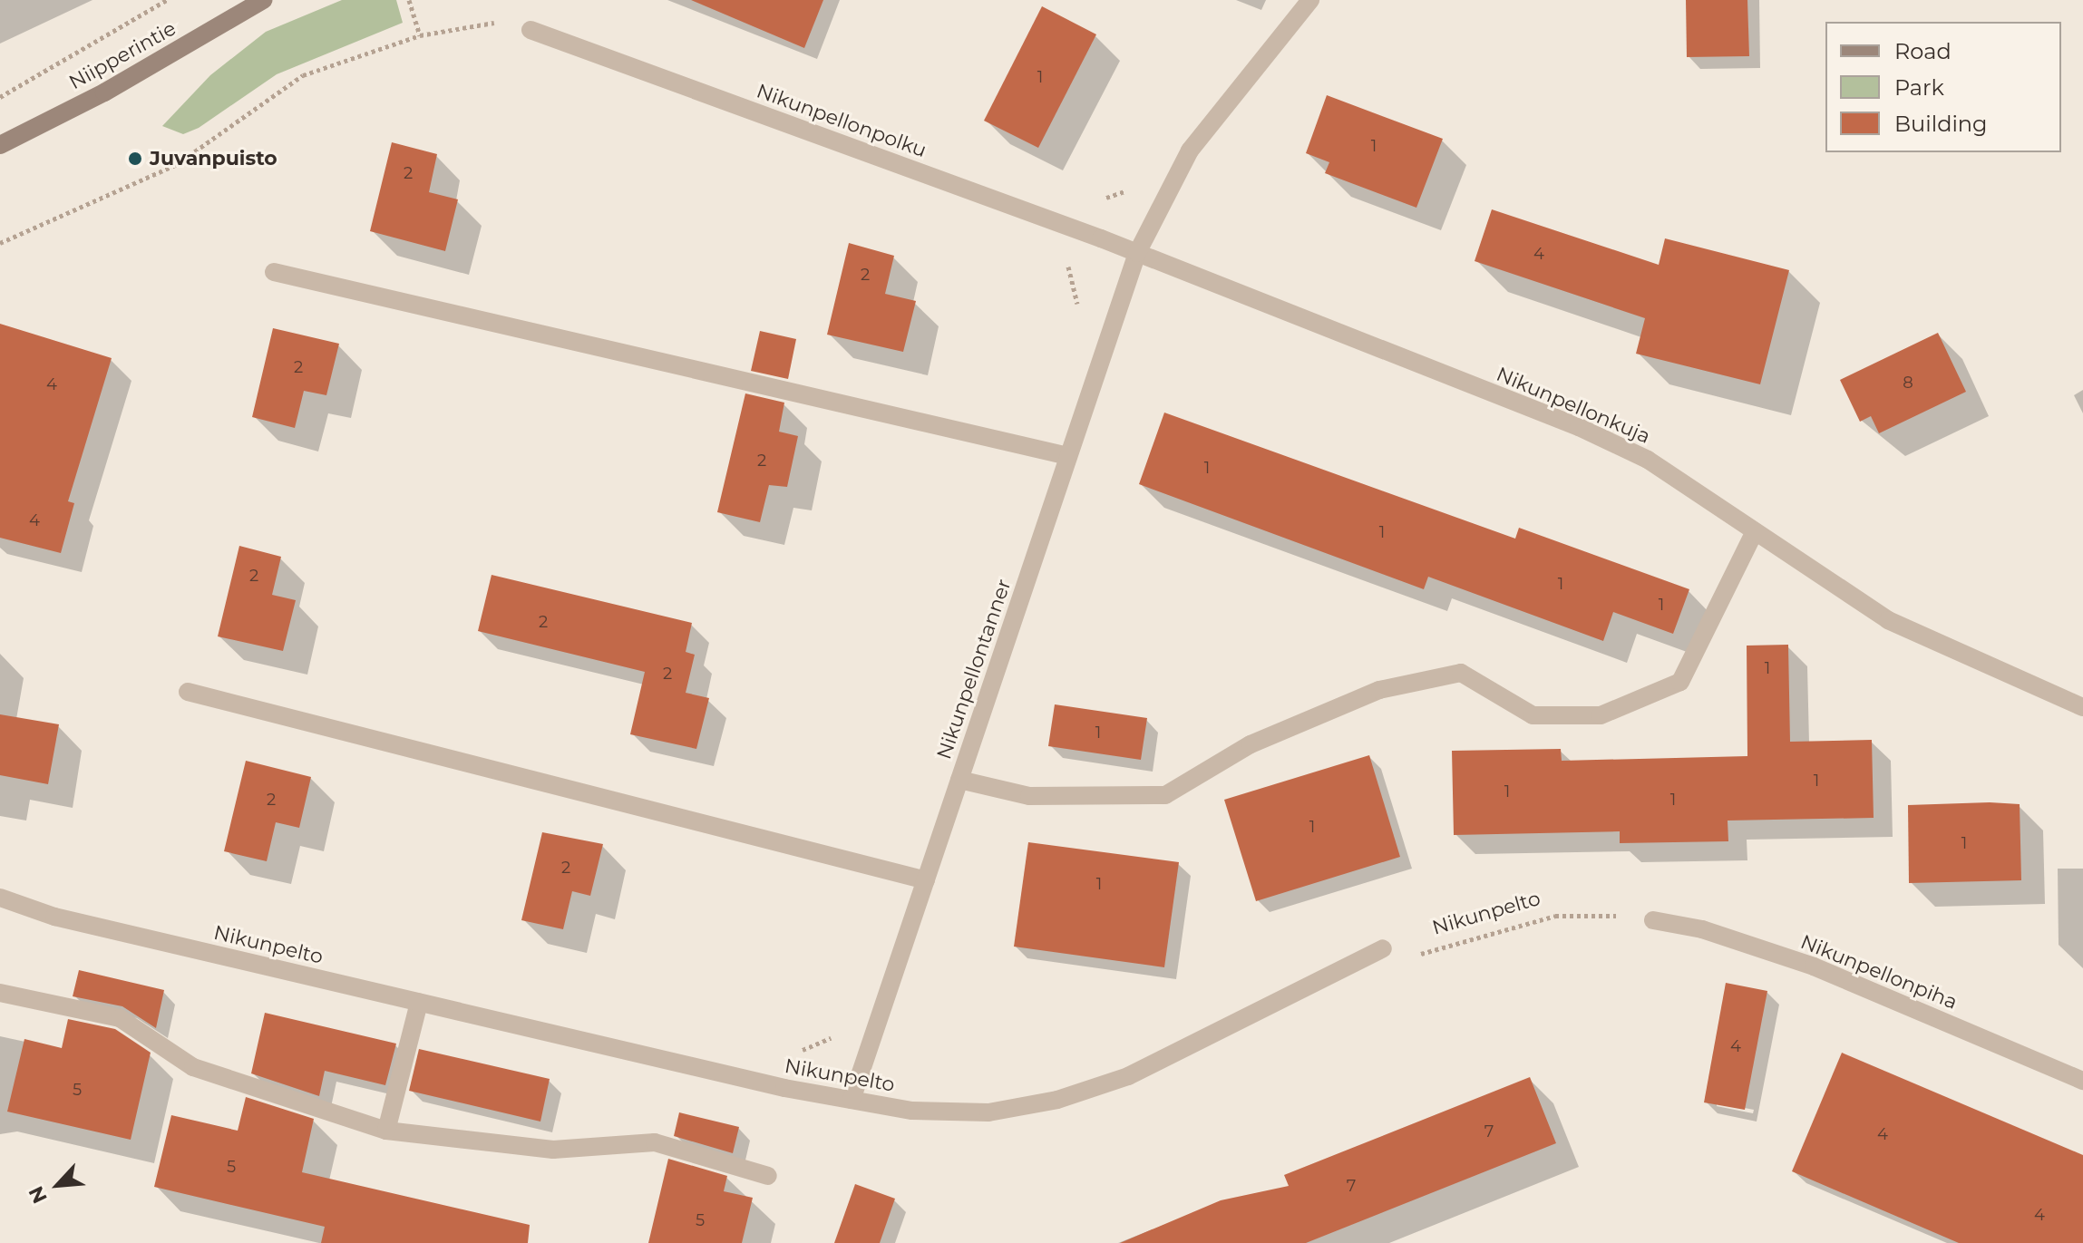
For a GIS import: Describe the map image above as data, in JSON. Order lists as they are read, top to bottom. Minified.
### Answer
{"streets":{"street":["Niipperintie","Nikunpellonpolku","Nikunpellonkuja","Nikunpellontanner","Nikunpelto","Nikunpellonpiha"]},"crossings":[["Nikunpellonpolku","Nikunpellonkuja"],["Nikunpellonpolku","Nikunpellontanner"],["Nikunpellonkuja","Nikunpellontanner"],["Nikunpellontanner","Nikunpelto"],["Nikunpelto","Nikunpellonpiha"]],"places":["Juvanpuisto"],"house_numbers":["1","1","2","4","2","2","8","4","2","1","4","1","2","1","1","2","1","2","1","1","1","2","1","1","1","2","1","4","5","7","4","5","7","4","5"],"legend":["Road","Park","Building"],"north":"bottom left"}
